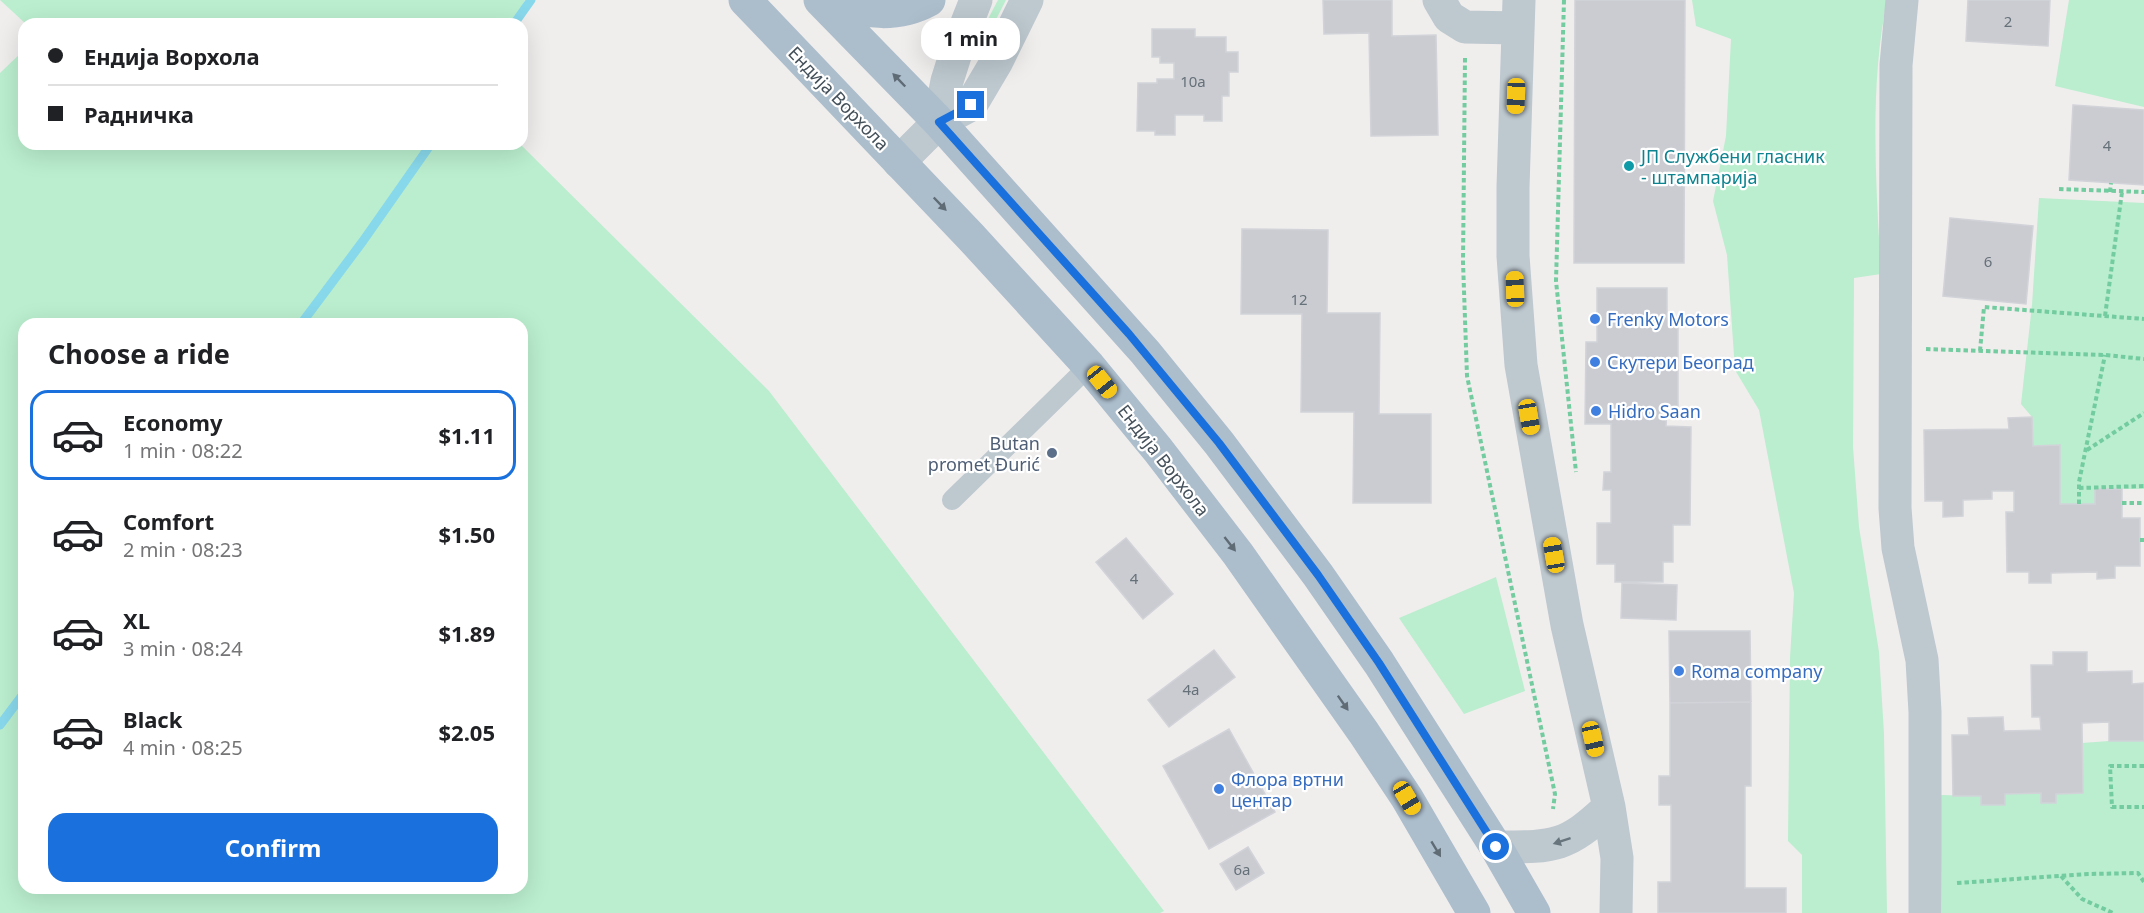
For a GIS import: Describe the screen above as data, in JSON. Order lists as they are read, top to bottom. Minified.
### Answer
{"streets":{"main road":["Ендија Ворхола"]},"places":["ЈП Службени гласник - штампарија","Frenky Motors","Скутери Београд","Hidro Saan","Butan promet Đurić","Roma company","Флора вртни центар"],"house_numbers":["2","10a","4","6","12","4","4a","6a"],"page":{"bubble":"1 min","banner":["Ендија Ворхола","Радничка"],"heading":"Choose a ride","list":[{"name":"Economy","note":"1 min · 08:22","value":"$1.11"},{"name":"Comfort","note":"2 min · 08:23","value":"$1.50"},{"name":"XL","note":"3 min · 08:24","value":"$1.89"},{"name":"Black","note":"4 min · 08:25","value":"$2.05"}],"buttons":"Confirm"}}
